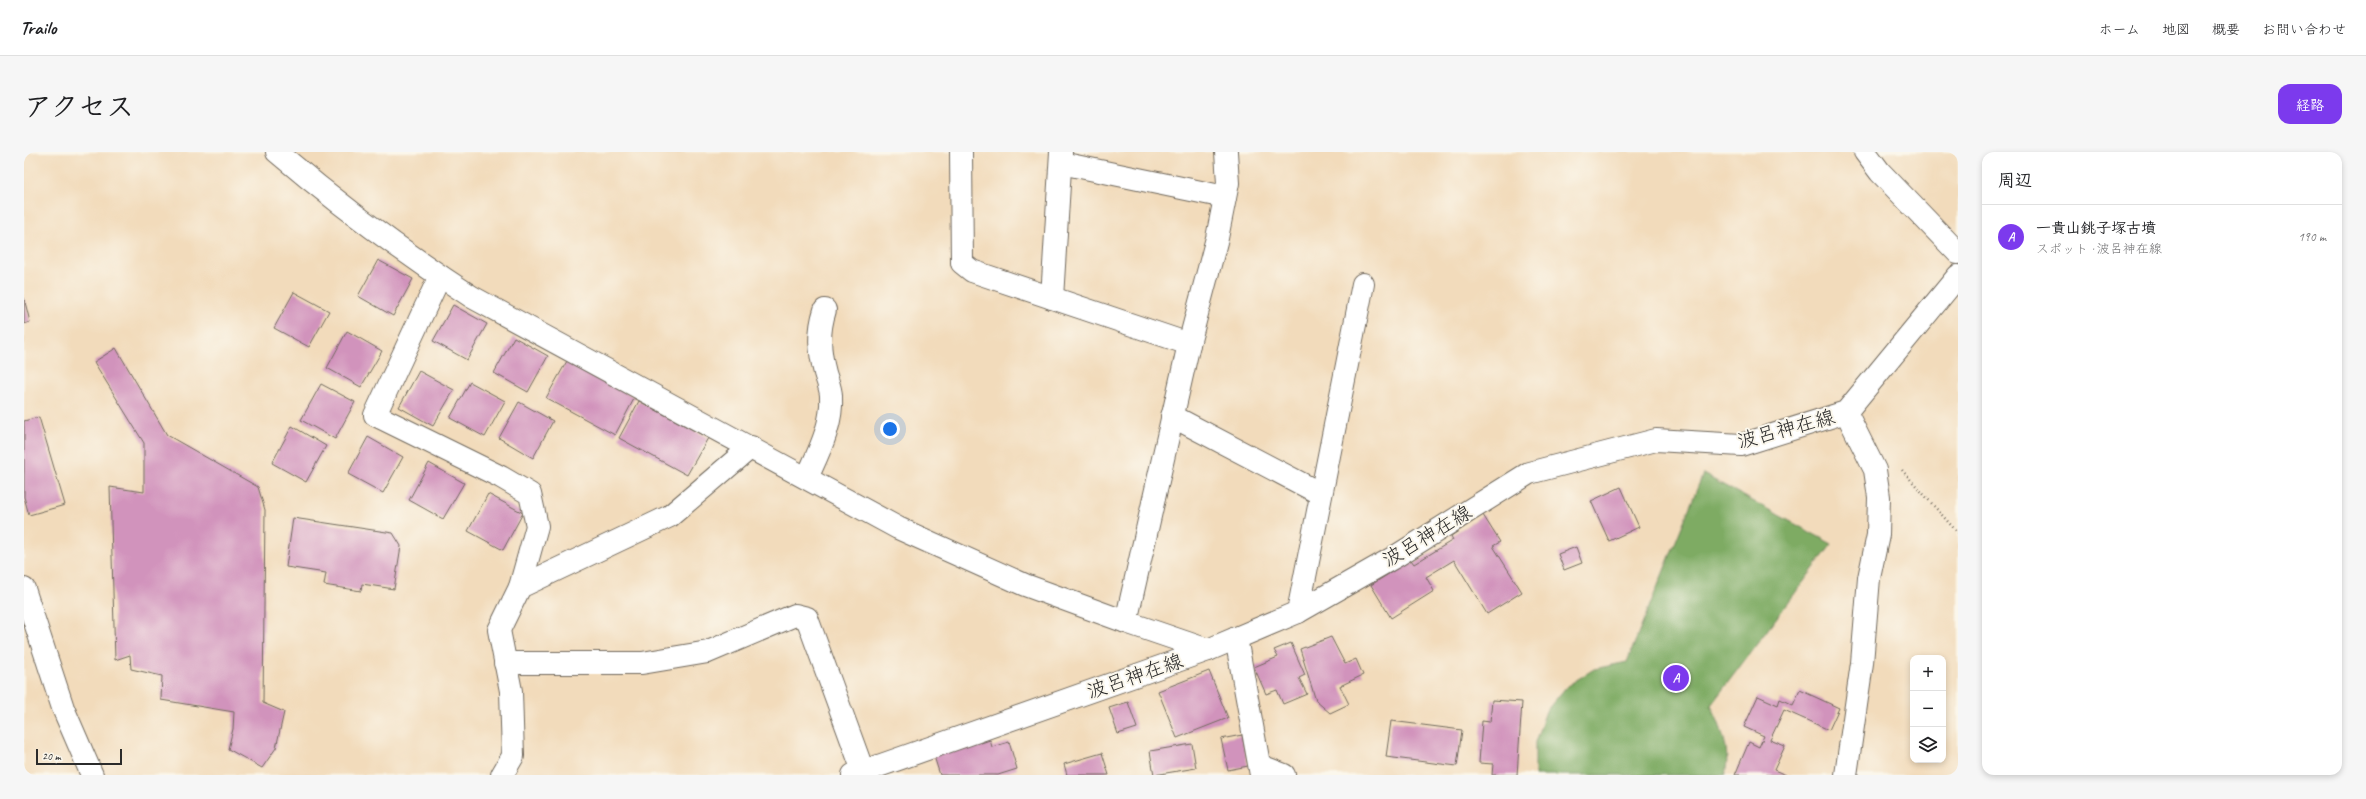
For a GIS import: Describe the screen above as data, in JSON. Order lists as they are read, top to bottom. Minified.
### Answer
{"streets":{"street":["波呂神在線"]},"scale_bar":"20 m","page":{"header":"Trailo","nav":["ホーム","地図","概要","お問い合わせ"],"title":"アクセス","buttons":"経路","heading":"周辺","list":[{"mark":"A","name":"一貴山銚子塚古墳","note":"スポット · 波呂神在線","value":"190 m"}],"map_buttons":["+","−"],"pins":"A","scale":"20 m"}}
